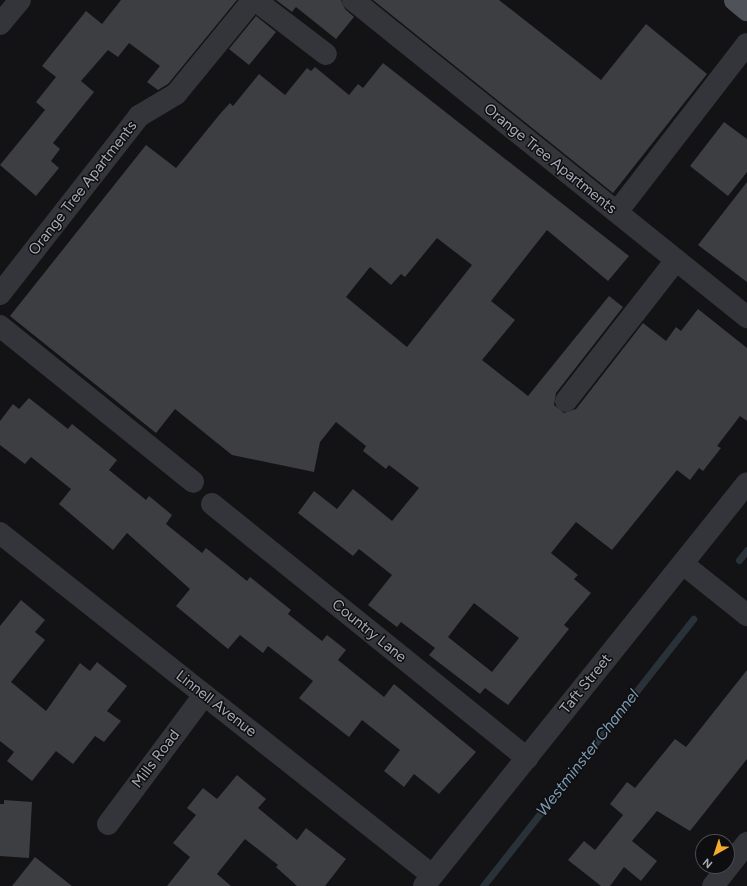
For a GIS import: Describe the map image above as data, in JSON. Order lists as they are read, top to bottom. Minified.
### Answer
{"streets":{"street":["Orange Tree Apartments","Country Lane","Taft Street","Linnell Avenue","Mills Road"]},"crossings":[["Country Lane","Taft Street"],["Taft Street","Linnell Avenue"],["Linnell Avenue","Mills Road"]],"water":["Westminster Channel"],"north":"bottom left"}
